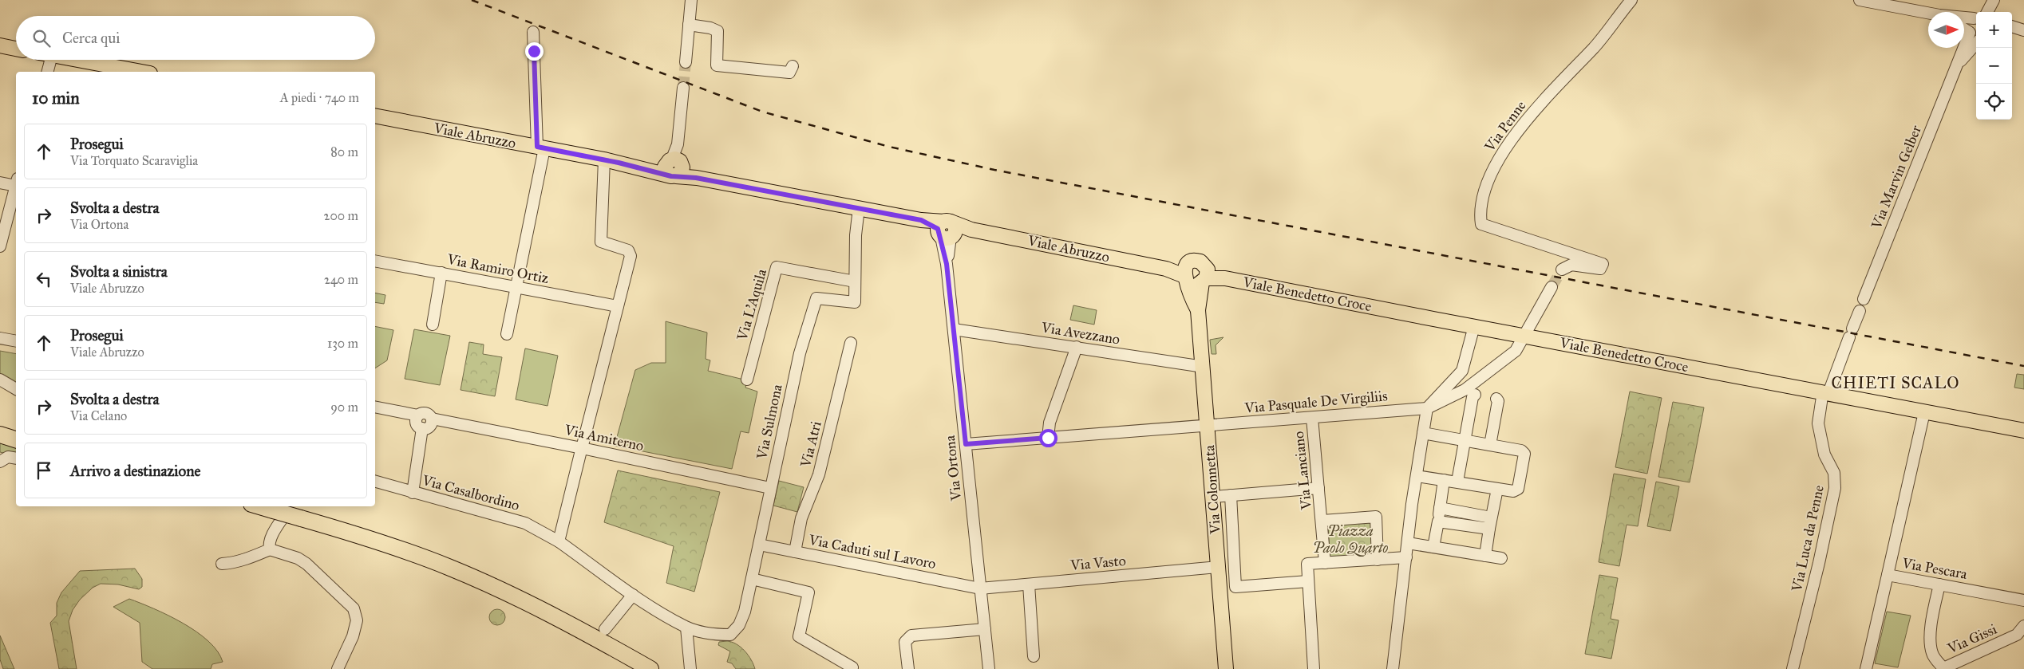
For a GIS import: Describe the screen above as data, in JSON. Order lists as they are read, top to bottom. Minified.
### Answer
{"streets":{"main road":["Viale Abruzzo","Viale Benedetto Croce","Via Colonnetta"],"street":["Via Penne","Via Marvin Gelber","Via Ramiro Ortiz","Via L'Aquila","Via Avezzano","Via Pasquale De Virgiliis","Via Sulmona","Via Amiterno","Via Atri","Via Ortona","Via Lanciano","Via Casalbordino","Via Luca da Penne","Via Caduti sul Lavoro","Via Vasto","Via Pescara","Via Gissi"]},"crossings":[["Viale Abruzzo","Via Sulmona"],["Viale Abruzzo","Via Ortona"],["Viale Benedetto Croce","Via Pasquale De Virgiliis"],["Viale Benedetto Croce","Via Luca da Penne"],["Via L'Aquila","Via Sulmona"],["Via Avezzano","Via Ortona"],["Via Avezzano","Via Colonnetta"],["Via Pasquale De Virgiliis","Via Ortona"],["Via Pasquale De Virgiliis","Via Lanciano"],["Via Pasquale De Virgiliis","Via Colonnetta"],["Via Sulmona","Via Amiterno"],["Via Sulmona","Via Casalbordino"],["Via Sulmona","Via Caduti sul Lavoro"],["Via Atri","Via Caduti sul Lavoro"],["Via Ortona","Via Caduti sul Lavoro"],["Via Ortona","Via Vasto"],["Via Colonnetta","Via Vasto"],["Via Caduti sul Lavoro","Via Vasto"],["Via Pescara","Via Gissi"]],"districts":["CHIETI SCALO"],"parks":["Piazza Paolo Quarto"],"north":"right","page":{"map_buttons":["+","−"],"search":"Cerca qui","heading":["10 min","A piedi · 740 m"],"list":[["Prosegui","Via Torquato Scaraviglia","80 m"],["Svolta a destra","Via Ortona","200 m"],["Svolta a sinistra","Viale Abruzzo","240 m"],["Prosegui","Viale Abruzzo","130 m"],["Svolta a destra","Via Celano","90 m"],"Arrivo a destinazione"]}}
